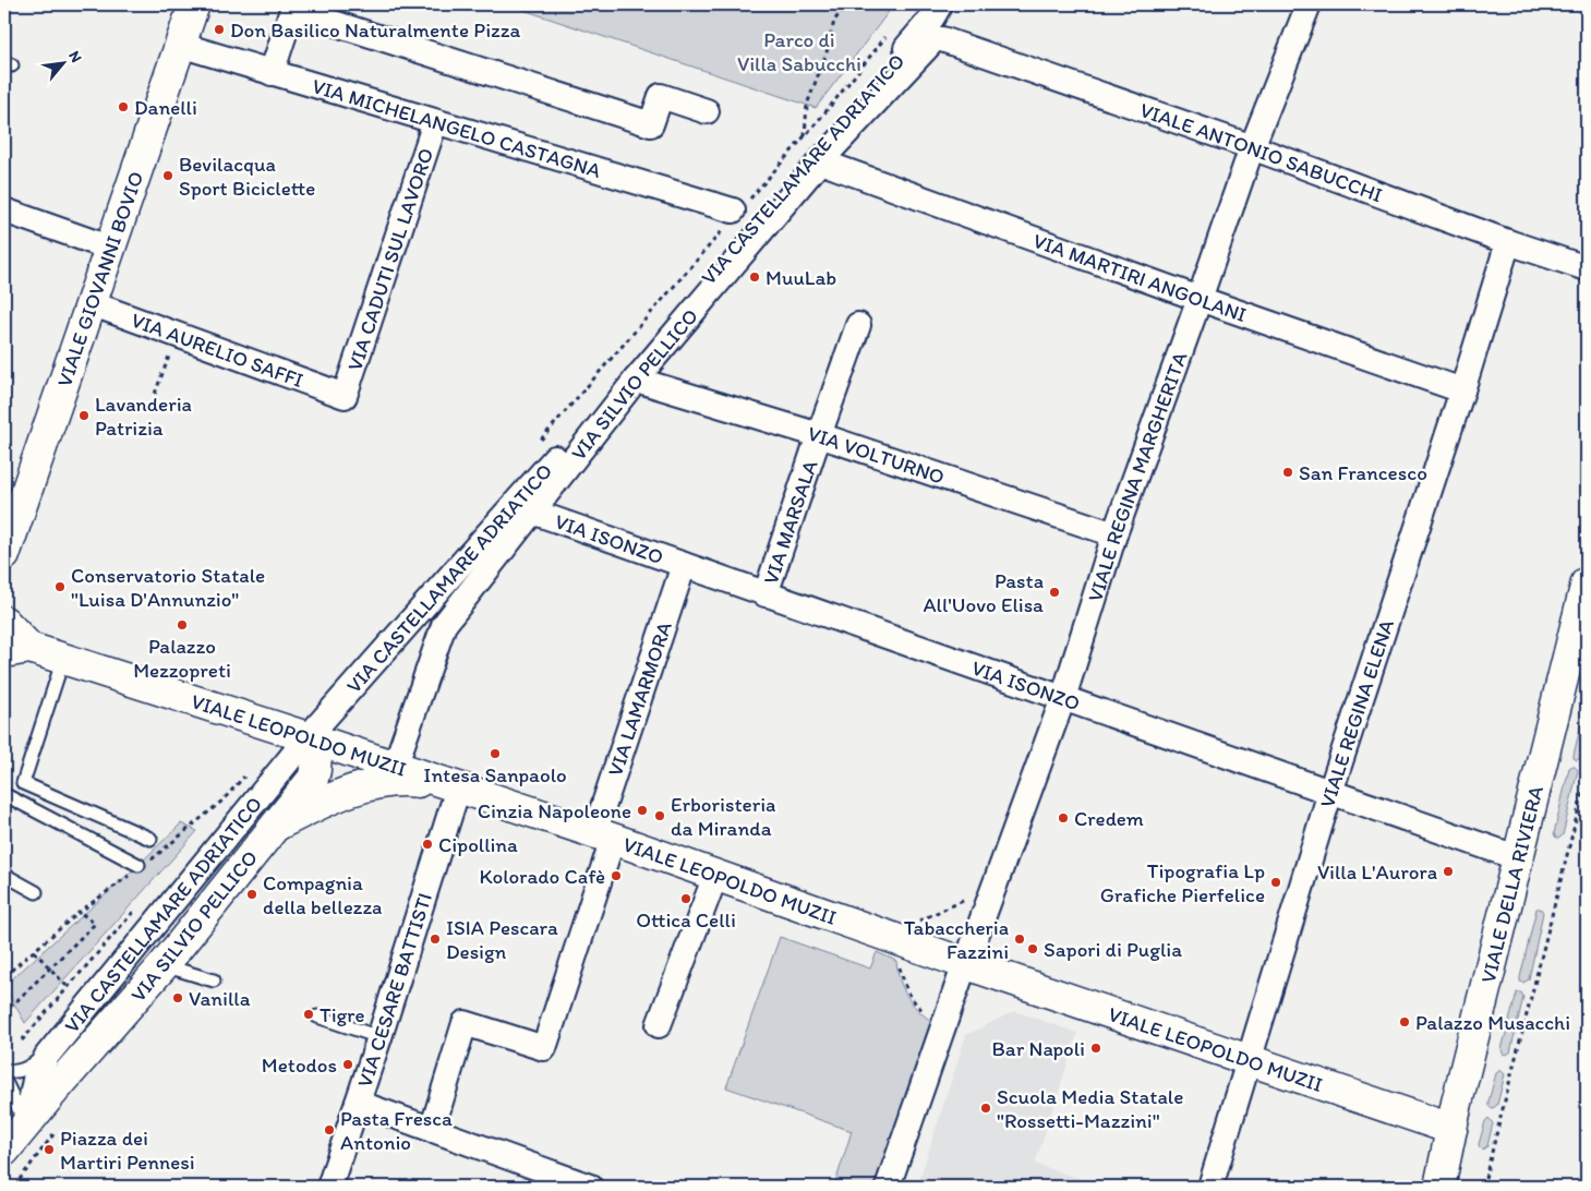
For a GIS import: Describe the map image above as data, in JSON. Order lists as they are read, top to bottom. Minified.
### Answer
{"streets":{"street":["VIA MICHELANGELO CASTAGNA","VIALE ANTONIO SABUCCHI","VIA CASTELLAMARE ADRIATICO","VIA CADUTI SUL LAVORO","VIA MARTIRI ANGOLANI","VIALE GIOVANNI BOVIO","VIA AURELIO SAFFI","VIA SILVIO PELLICO","VIA VOLTURNO","VIALE REGINA MARGHERITA","VIA MARSALA","VIA ISONZO","VIA LAMARMORA","VIALE REGINA ELENA","VIALE LEOPOLDO MUZII","VIALE DELLA RIVIERA","VIA CESARE BATTISTI"]},"crossings":[["VIA MICHELANGELO CASTAGNA","VIA CASTELLAMARE ADRIATICO"],["VIA MICHELANGELO CASTAGNA","VIA CADUTI SUL LAVORO"],["VIA MICHELANGELO CASTAGNA","VIALE GIOVANNI BOVIO"],["VIALE ANTONIO SABUCCHI","VIA SILVIO PELLICO"],["VIALE ANTONIO SABUCCHI","VIALE REGINA MARGHERITA"],["VIALE ANTONIO SABUCCHI","VIALE REGINA ELENA"],["VIA CASTELLAMARE ADRIATICO","VIA SILVIO PELLICO"],["VIA CASTELLAMARE ADRIATICO","VIALE LEOPOLDO MUZII"],["VIA CADUTI SUL LAVORO","VIA AURELIO SAFFI"],["VIA MARTIRI ANGOLANI","VIA SILVIO PELLICO"],["VIA MARTIRI ANGOLANI","VIALE REGINA MARGHERITA"],["VIA MARTIRI ANGOLANI","VIALE REGINA ELENA"],["VIALE GIOVANNI BOVIO","VIA AURELIO SAFFI"],["VIA SILVIO PELLICO","VIA VOLTURNO"],["VIA SILVIO PELLICO","VIA ISONZO"],["VIA SILVIO PELLICO","VIALE LEOPOLDO MUZII"],["VIA VOLTURNO","VIALE REGINA MARGHERITA"],["VIA VOLTURNO","VIA MARSALA"],["VIALE REGINA MARGHERITA","VIA ISONZO"],["VIALE REGINA MARGHERITA","VIALE LEOPOLDO MUZII"],["VIA MARSALA","VIA ISONZO"],["VIA ISONZO","VIA LAMARMORA"],["VIA ISONZO","VIALE REGINA ELENA"],["VIA ISONZO","VIALE DELLA RIVIERA"],["VIA LAMARMORA","VIALE LEOPOLDO MUZII"],["VIALE REGINA ELENA","VIALE LEOPOLDO MUZII"],["VIALE LEOPOLDO MUZII","VIALE DELLA RIVIERA"],["VIALE LEOPOLDO MUZII","VIA CESARE BATTISTI"]],"parks":["Parco di Villa Sabucchi"],"places":["Don Basilico Naturalmente Pizza","Danelli","Bevilacqua Sport Biciclette","MuuLab","Lavanderia Patrizia","San Francesco","Conservatorio Statale \"Luisa D'Annunzio\"","Pasta All'Uovo Elisa","Palazzo Mezzopreti","Intesa Sanpaolo","Cinzia Napoleone","Erboristeria da Miranda","Credem","Cipollina","Villa L'Aurora","Kolorado Cafè","Tipografia Lp Grafiche Pierfelice","Compagnia della bellezza","Ottica Celli","ISIA Pescara Design","Tabaccheria Fazzini","Sapori di Puglia","Vanilla","Tigre","Palazzo Musacchi","Bar Napoli","Metodos","Scuola Media Statale \"Rossetti-Mazzini\"","Pasta Fresca Antonio","Piazza dei Martiri Pennesi"],"north":"top right"}
